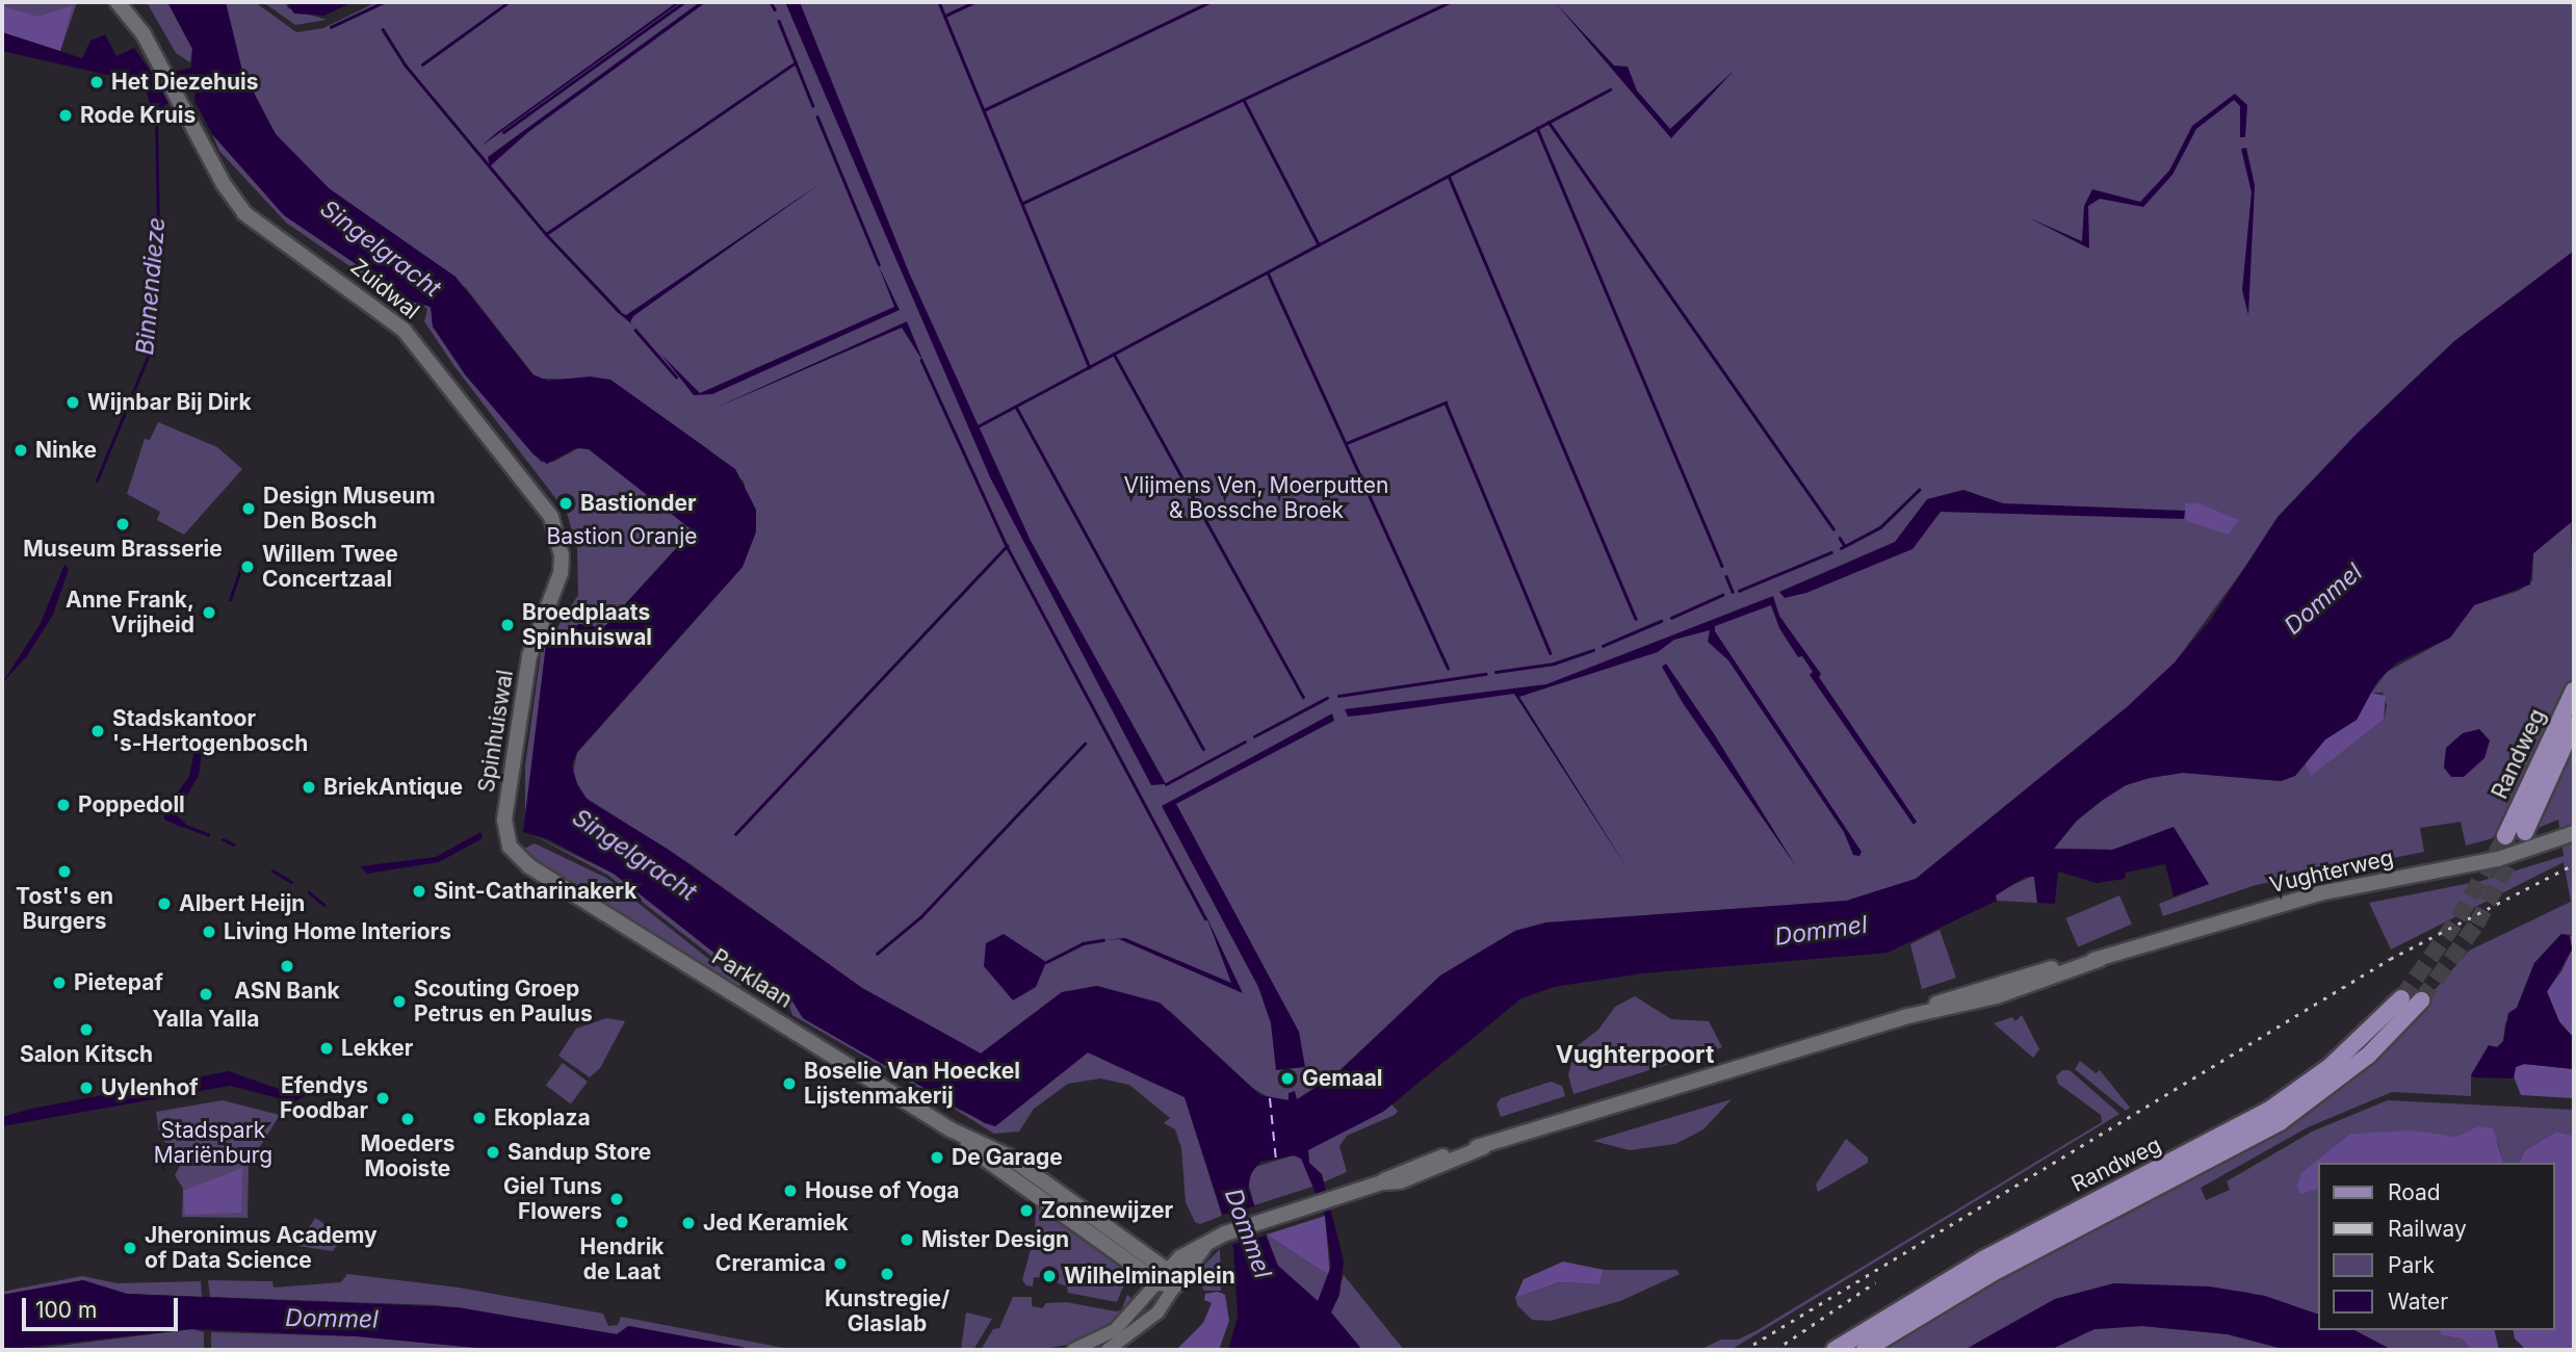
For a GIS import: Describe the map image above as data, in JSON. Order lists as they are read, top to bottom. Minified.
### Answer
{"streets":{"main road":["Zuidwal","Spinhuiswal","Randweg","Vughterweg","Parklaan"]},"crossings":[["Zuidwal","Spinhuiswal"],["Spinhuiswal","Parklaan"]],"districts":["Vughterpoort"],"water":["Singelgracht","Binnendieze","Dommel"],"parks":["Vlijmens Ven, Moerputten & Bossche Broek","Bastion Oranje","Stadspark Mariënburg"],"places":["Het Diezehuis","Rode Kruis","Wijnbar Bij Dirk","Ninke","Bastionder","Design Museum Den Bosch","Museum Brasserie","Willem Twee Concertzaal","Anne Frank, Vrijheid","Broedplaats Spinhuiswal","Stadskantoor 's-Hertogenbosch","BriekAntique","Poppedoll","Tost's en Burgers","Sint-Catharinakerk","Albert Heijn","Living Home Interiors","ASN Bank","Pietepaf","Yalla Yalla","Scouting Groep Petrus en Paulus","Salon Kitsch","Lekker","Gemaal","Boselie Van Hoeckel Lijstenmakerij","Uylenhof","Efendys Foodbar","Ekoplaza","Moeders Mooiste","Sandup Store","De Garage","House of Yoga","Giel Tuns Flowers","Zonnewijzer","Hendrik de Laat","Jed Keramiek","Mister Design","Jheronimus Academy of Data Science","Creramica","Kunstregie/ Glaslab","Wilhelminaplein"],"legend":["Road","Railway","Park","Water"],"scale_bar":"100 m"}
